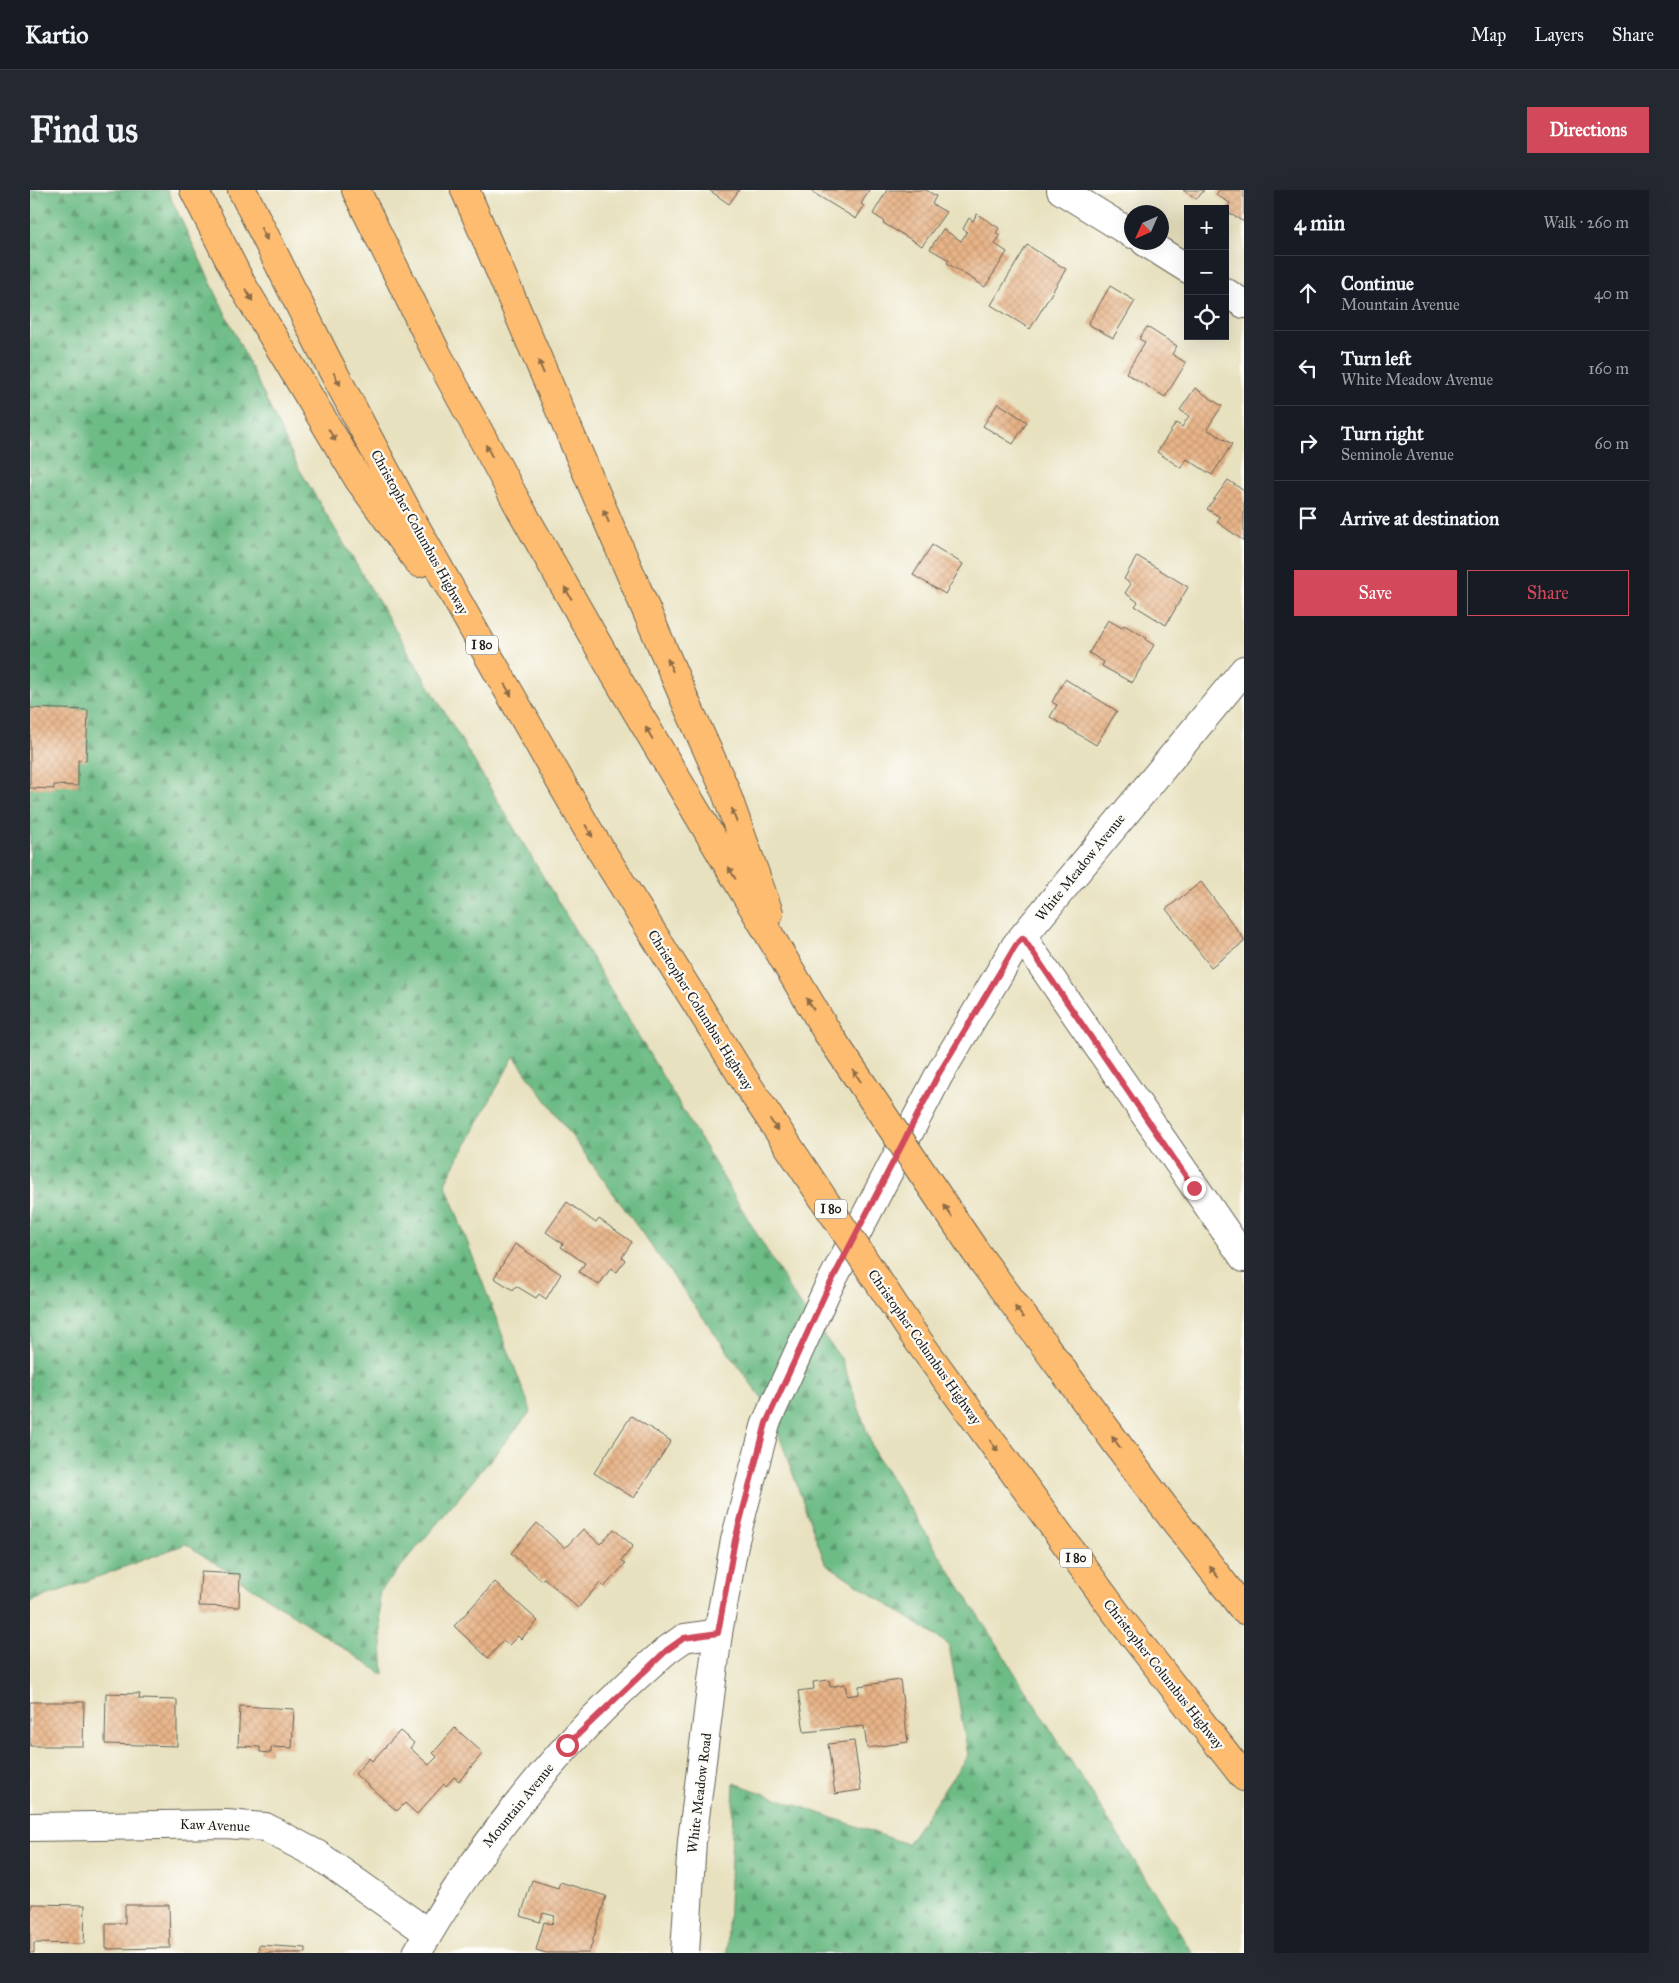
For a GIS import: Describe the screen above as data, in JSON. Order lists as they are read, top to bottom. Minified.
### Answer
{"streets":{"highway":["Christopher Columbus Highway","I 80"],"street":["White Meadow Avenue","White Meadow Road","Mountain Avenue","Kaw Avenue"]},"crossings":[["White Meadow Avenue","White Meadow Road"],["White Meadow Avenue","Mountain Avenue"],["White Meadow Road","Mountain Avenue"],["Mountain Avenue","Kaw Avenue"]],"north":"bottom left","page":{"header":"Kartio","nav":["Map","Layers","Share"],"buttons":["Directions",["Save","Share"]],"title":"Find us","heading":["4 min","Walk · 260 m"],"map_buttons":["+","−"],"list":[["Continue","Mountain Avenue","40 m"],["Turn left","White Meadow Avenue","160 m"],["Turn right","Seminole Avenue","60 m"],"Arrive at destination"]}}
